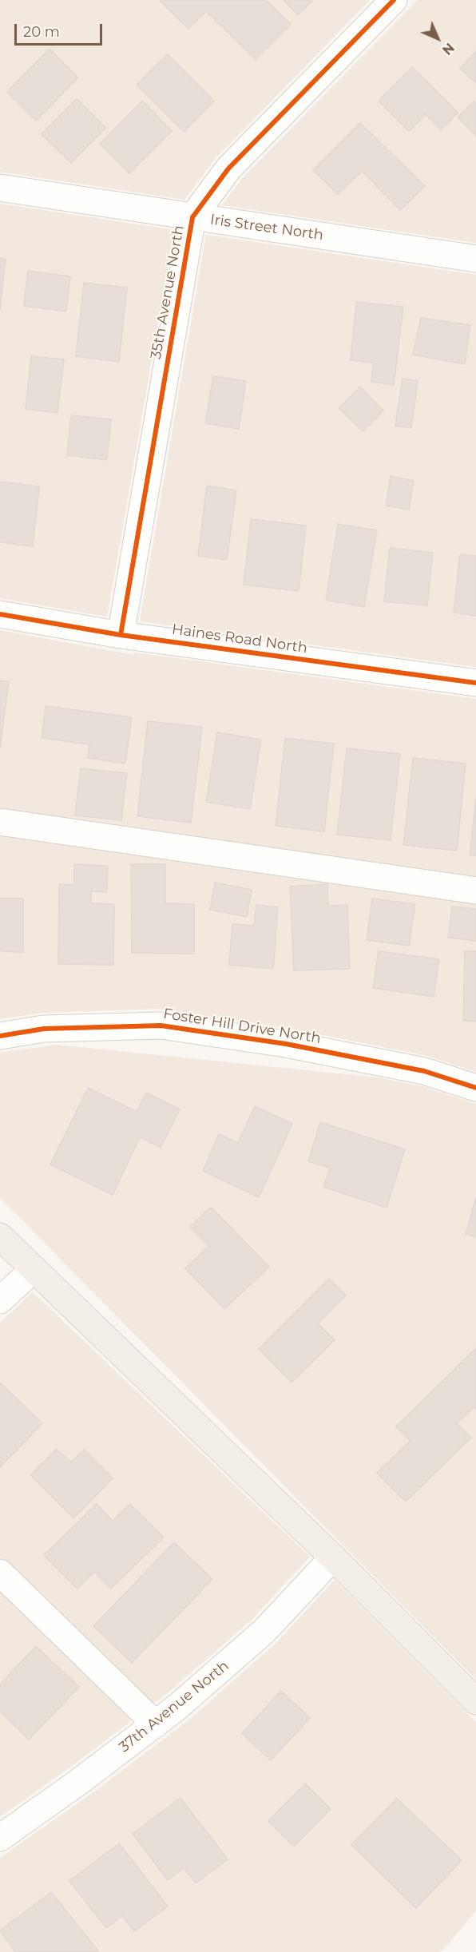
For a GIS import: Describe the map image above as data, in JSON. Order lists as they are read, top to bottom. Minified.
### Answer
{"streets":{"street":["Iris Street North","35th Avenue North","Haines Road North","Foster Hill Drive North","37th Avenue North"]},"crossings":[["Iris Street North","35th Avenue North"],["35th Avenue North","Haines Road North"]],"scale_bar":"20 m","north":"bottom right"}
